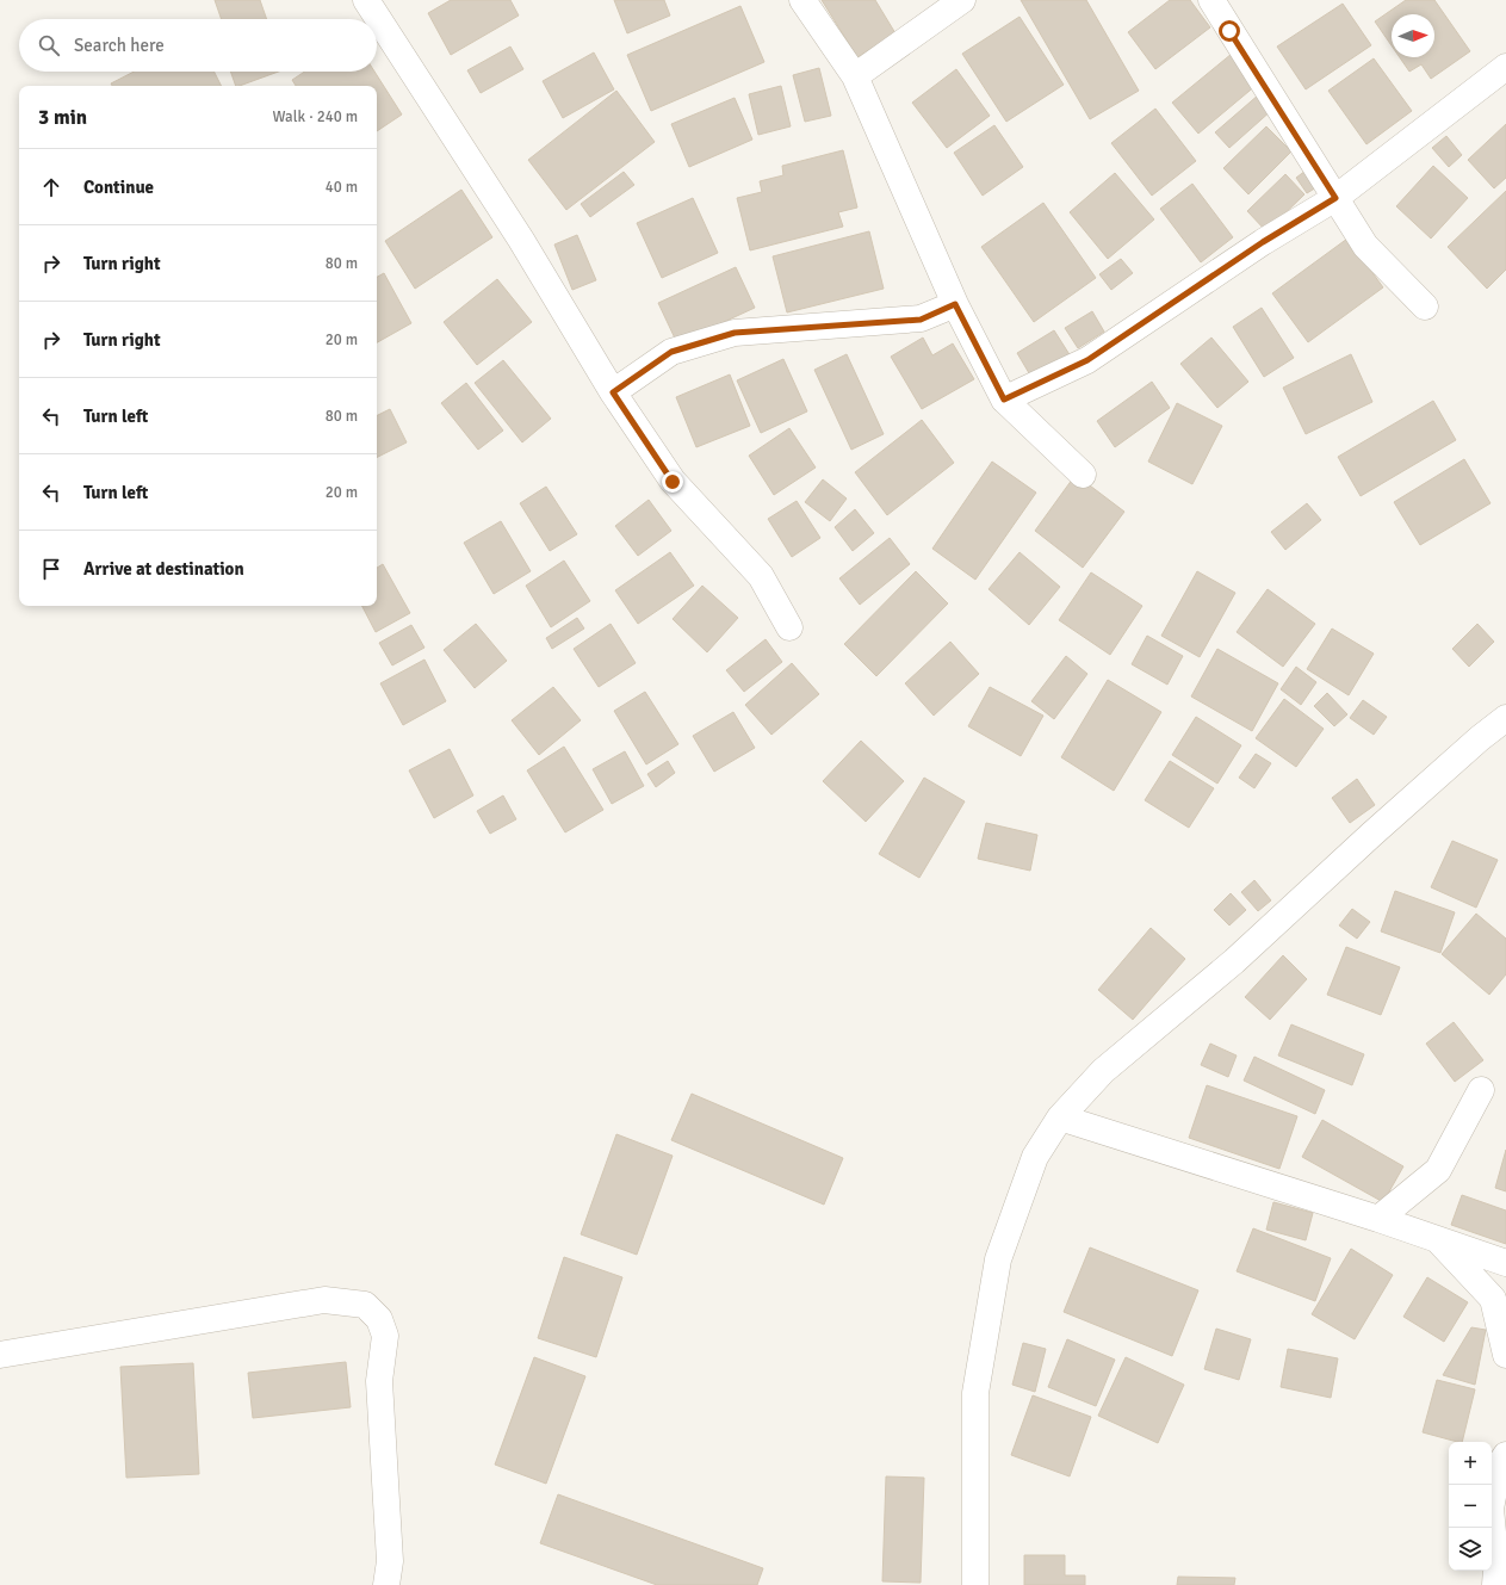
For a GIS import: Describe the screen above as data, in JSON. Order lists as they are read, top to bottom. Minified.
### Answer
{"north":"right","page":{"search":"Search here","heading":["3 min","Walk · 240 m"],"list":[["Continue","40 m"],["Turn right","80 m"],["Turn right","20 m"],["Turn left","80 m"],["Turn left","20 m"],"Arrive at destination"],"map_buttons":["+","−"]}}
